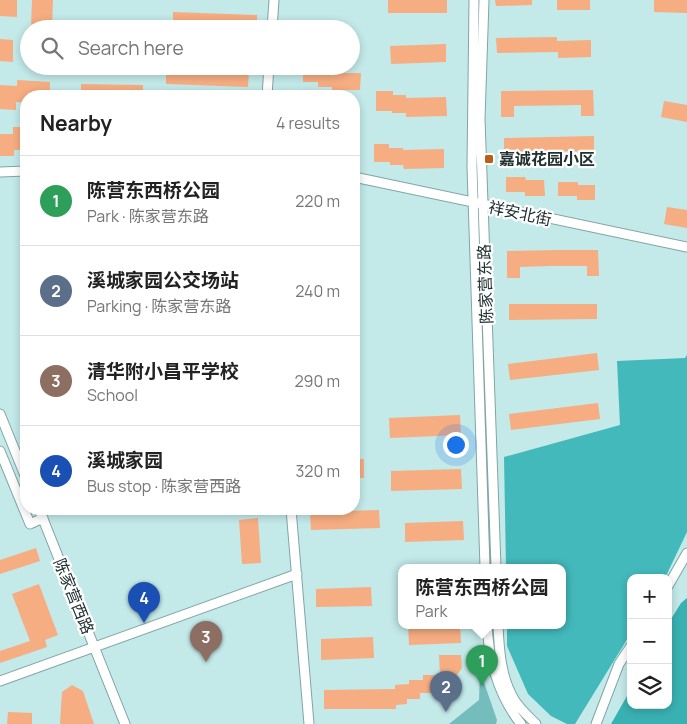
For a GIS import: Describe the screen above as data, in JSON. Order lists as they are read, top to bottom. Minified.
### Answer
{"streets":{"street":["祥安北街","陈家营东路","陈家营西路"]},"crossings":[["祥安北街","陈家营东路"]],"places":{"transit":["嘉诚花园小区"]},"page":{"search":"Search here","heading":["Nearby","4 results"],"list":[{"mark":"1","name":"陈营东西桥公园","note":"Park · 陈家营东路","value":"220 m"},{"mark":"2","name":"溪城家园公交场站","note":"Parking · 陈家营东路","value":"240 m"},{"mark":"3","name":"清华附小昌平学校","note":"School","value":"290 m"},{"mark":"4","name":"溪城家园","note":"Bus stop · 陈家营西路","value":"320 m"}],"popup":["陈营东西桥公园","Park"],"map_buttons":["+","−"],"pins":["4","3","1","2"]}}
